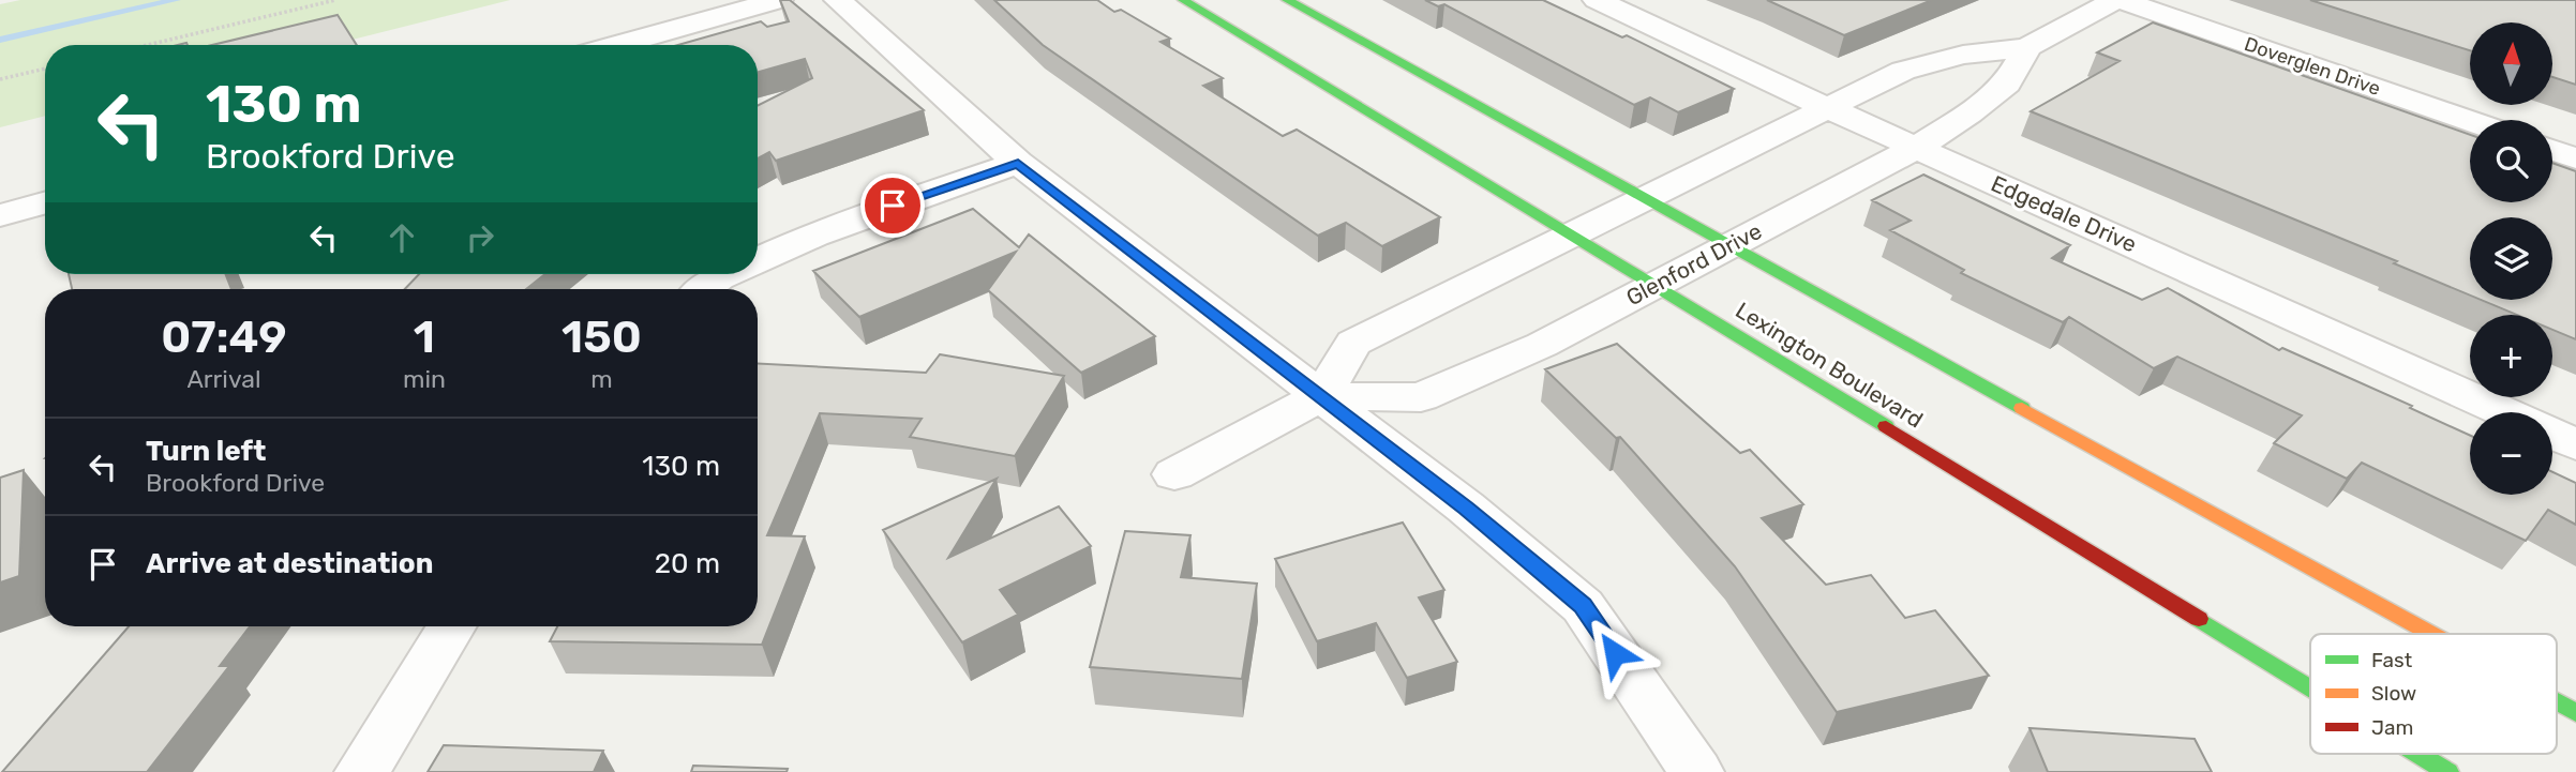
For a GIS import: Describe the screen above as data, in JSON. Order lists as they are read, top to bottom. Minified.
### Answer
{"streets":{"street":["Doverglen Drive","Edgedale Drive","Glenford Drive","Lexington Boulevard"]},"crossings":[["Edgedale Drive","Glenford Drive"],["Glenford Drive","Lexington Boulevard"]],"legend":["Fast","Slow","Jam"],"north":"top","page":{"map_buttons":["+","−"],"turn":["130 m","Brookford Drive"],"eta":["07:49","Arrival","1","min","150","m"],"list":[{"name":"Turn left","note":"Brookford Drive","value":"130 m"},{"name":"Arrive at destination","value":"20 m"}]}}
